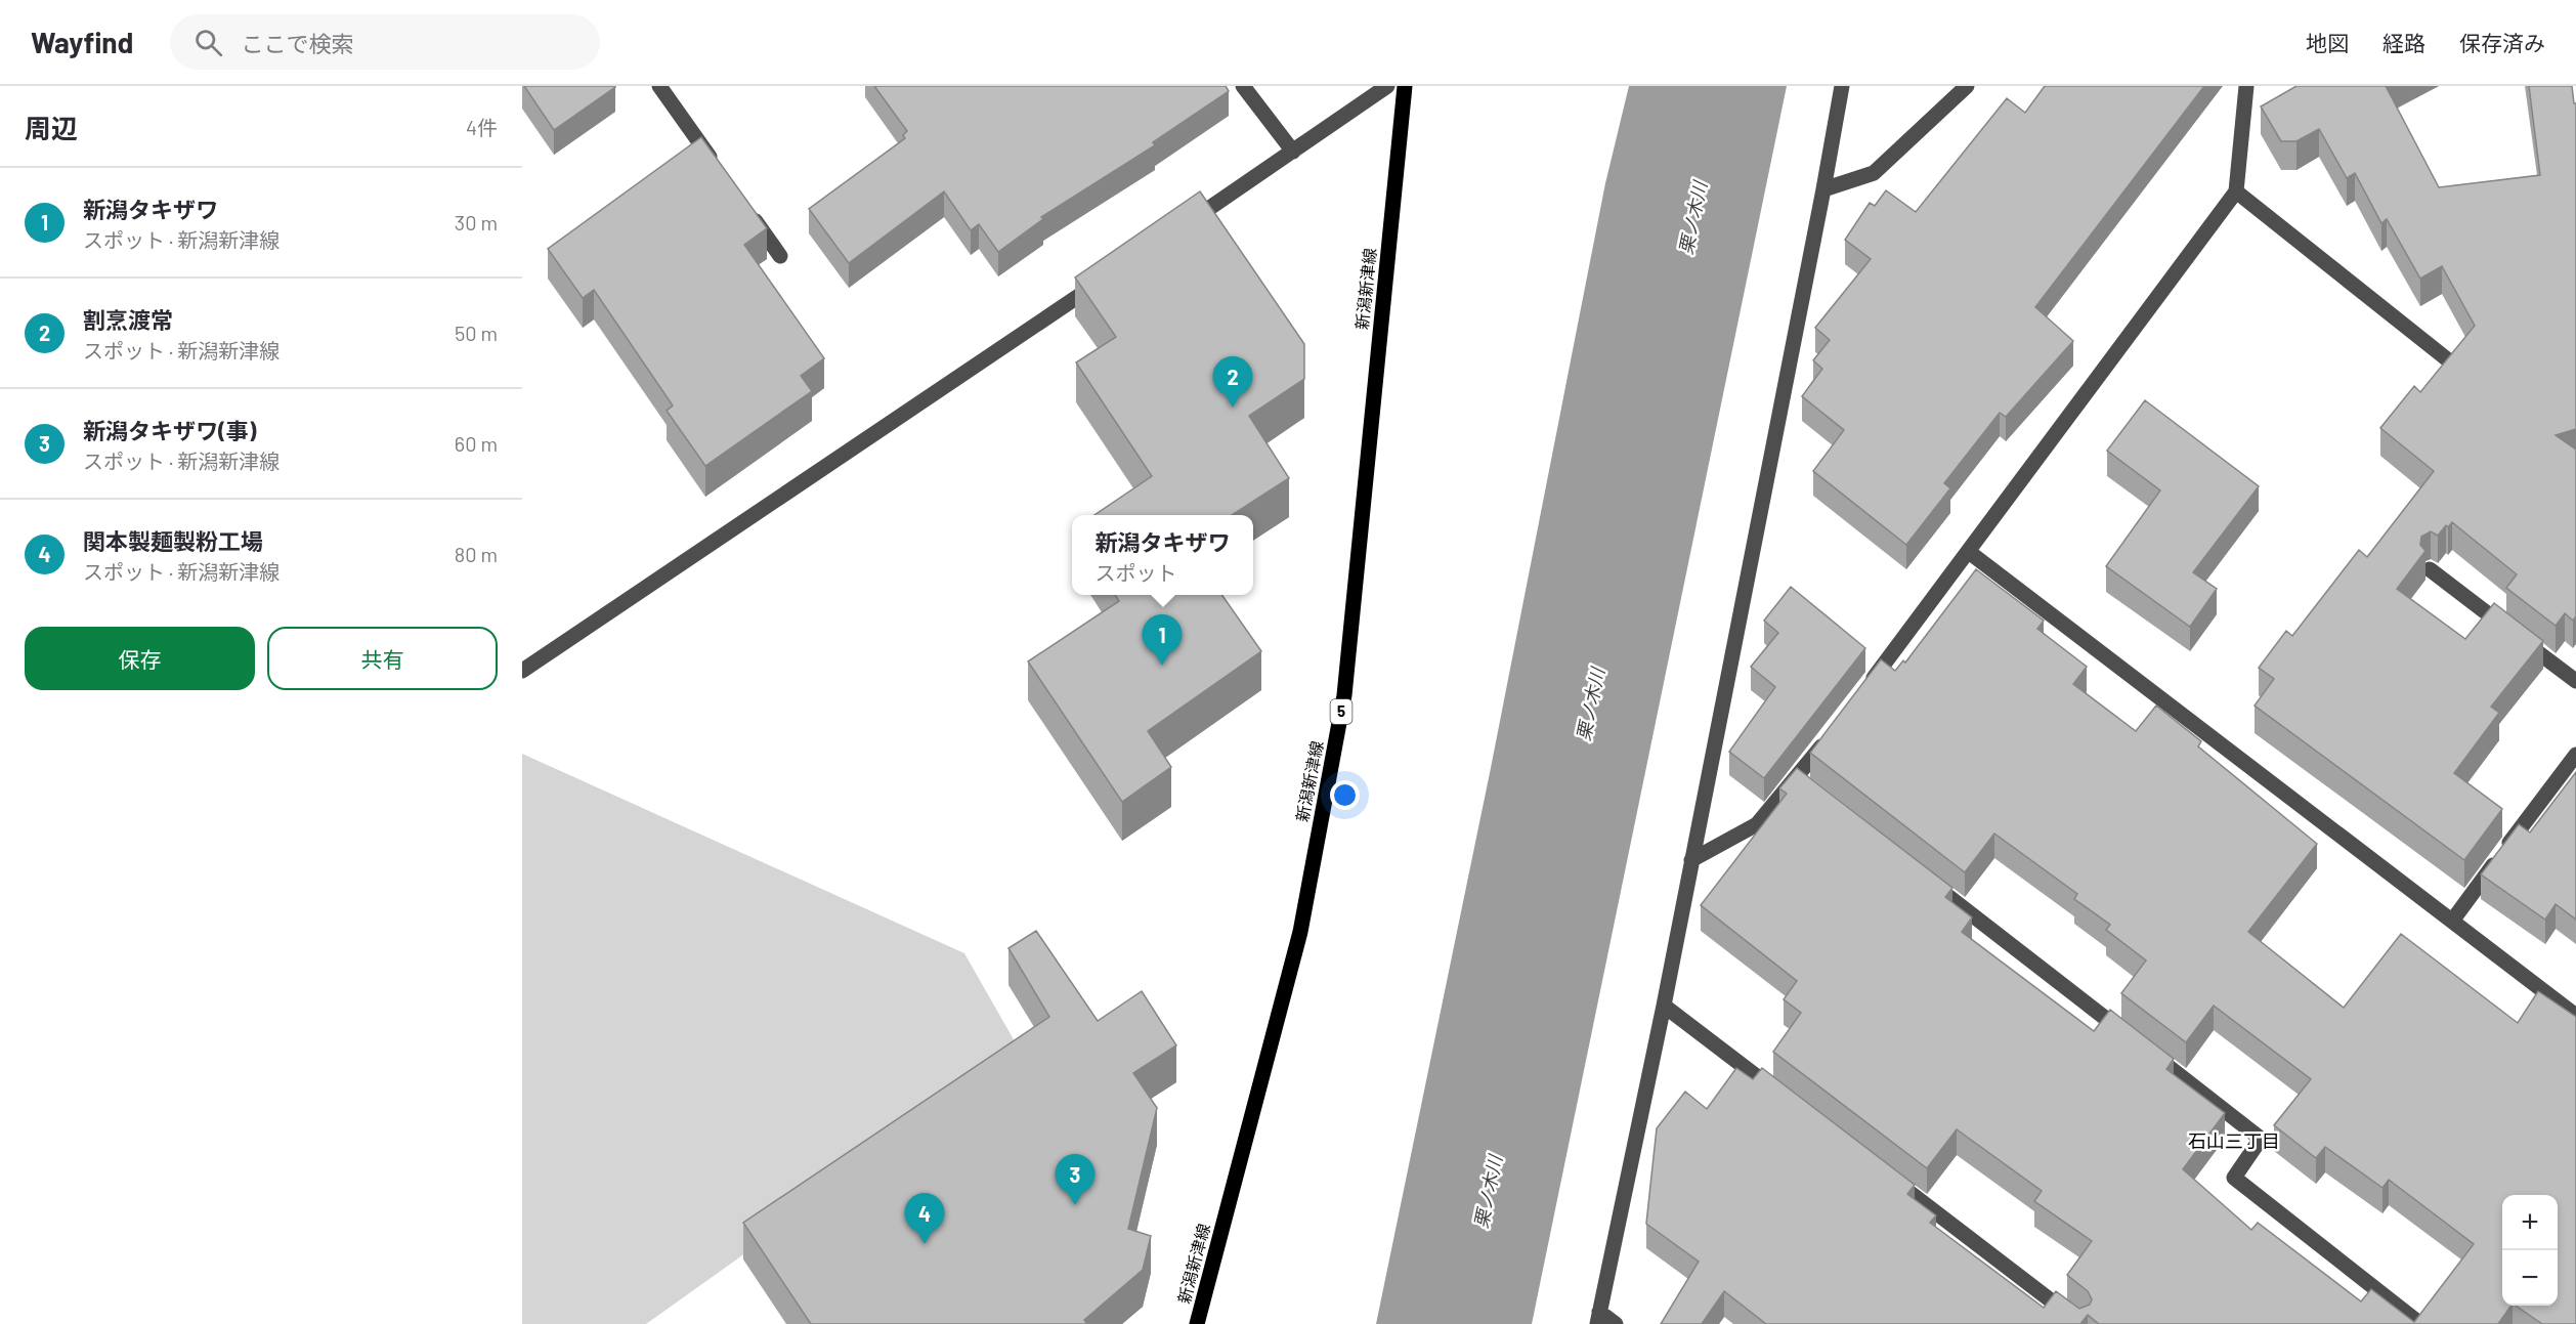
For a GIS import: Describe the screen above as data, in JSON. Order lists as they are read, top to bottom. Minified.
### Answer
{"streets":{"main road":["新潟新津線","5"]},"districts":["石山三丁目"],"water":["栗ノ木川"],"page":{"header":"Wayfind","search":"ここで検索","nav":["地図","経路","保存済み"],"heading":["周辺","4件"],"list":[{"mark":"1","name":"新潟タキザワ","note":"スポット · 新潟新津線","value":"30 m"},{"mark":"2","name":"割烹渡常","note":"スポット · 新潟新津線","value":"50 m"},{"mark":"3","name":"新潟タキザワ(事)","note":"スポット · 新潟新津線","value":"60 m"},{"mark":"4","name":"関本製麺製粉工場","note":"スポット · 新潟新津線","value":"80 m"}],"pins":["2","1","3","4"],"popup":["新潟タキザワ","スポット"],"buttons":["保存","共有"],"map_buttons":["+","−"]}}
